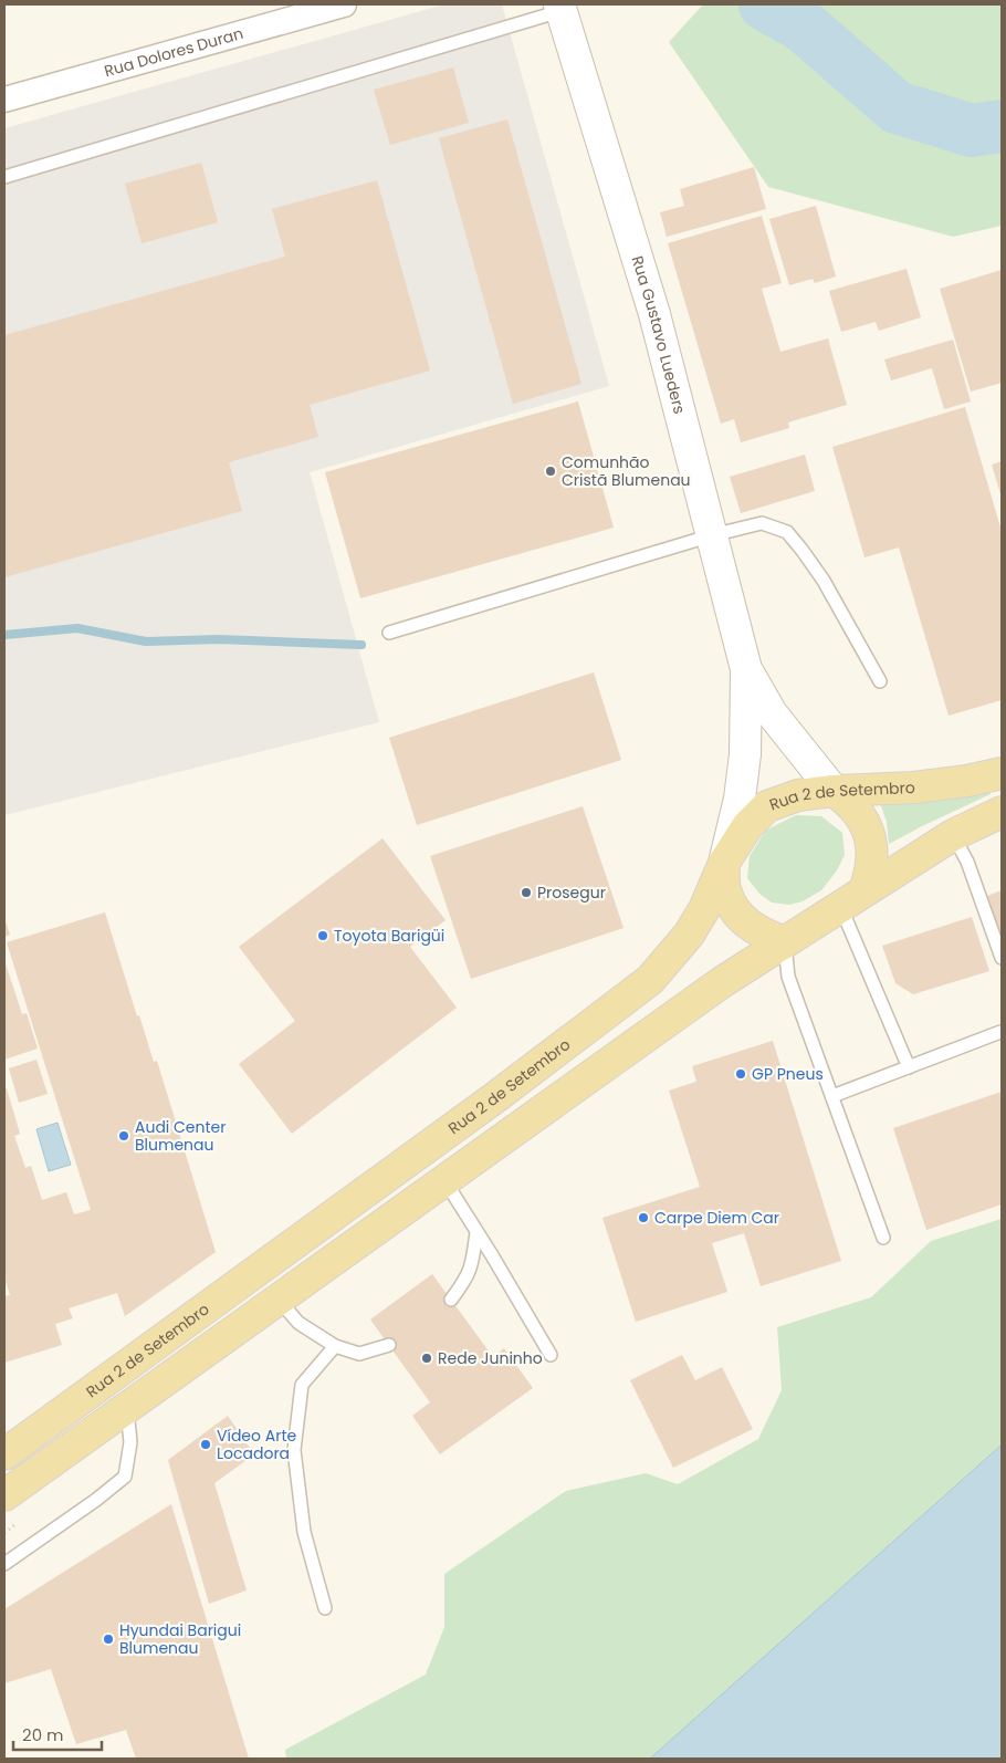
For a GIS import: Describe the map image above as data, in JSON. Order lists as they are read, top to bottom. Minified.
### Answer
{"streets":{"main road":["Rua Gustavo Lueders","Rua 2 de Setembro"],"street":["Rua Dolores Duran"]},"crossings":[["Rua Gustavo Lueders","Rua 2 de Setembro"]],"places":["Comunhão Cristã Blumenau","Prosegur","Toyota Barigüi","GP Pneus","Audi Center Blumenau","Carpe Diem Car","Rede Juninho","Vídeo Arte Locadora","Hyundai Barigui Blumenau"],"scale_bar":"20 m"}
